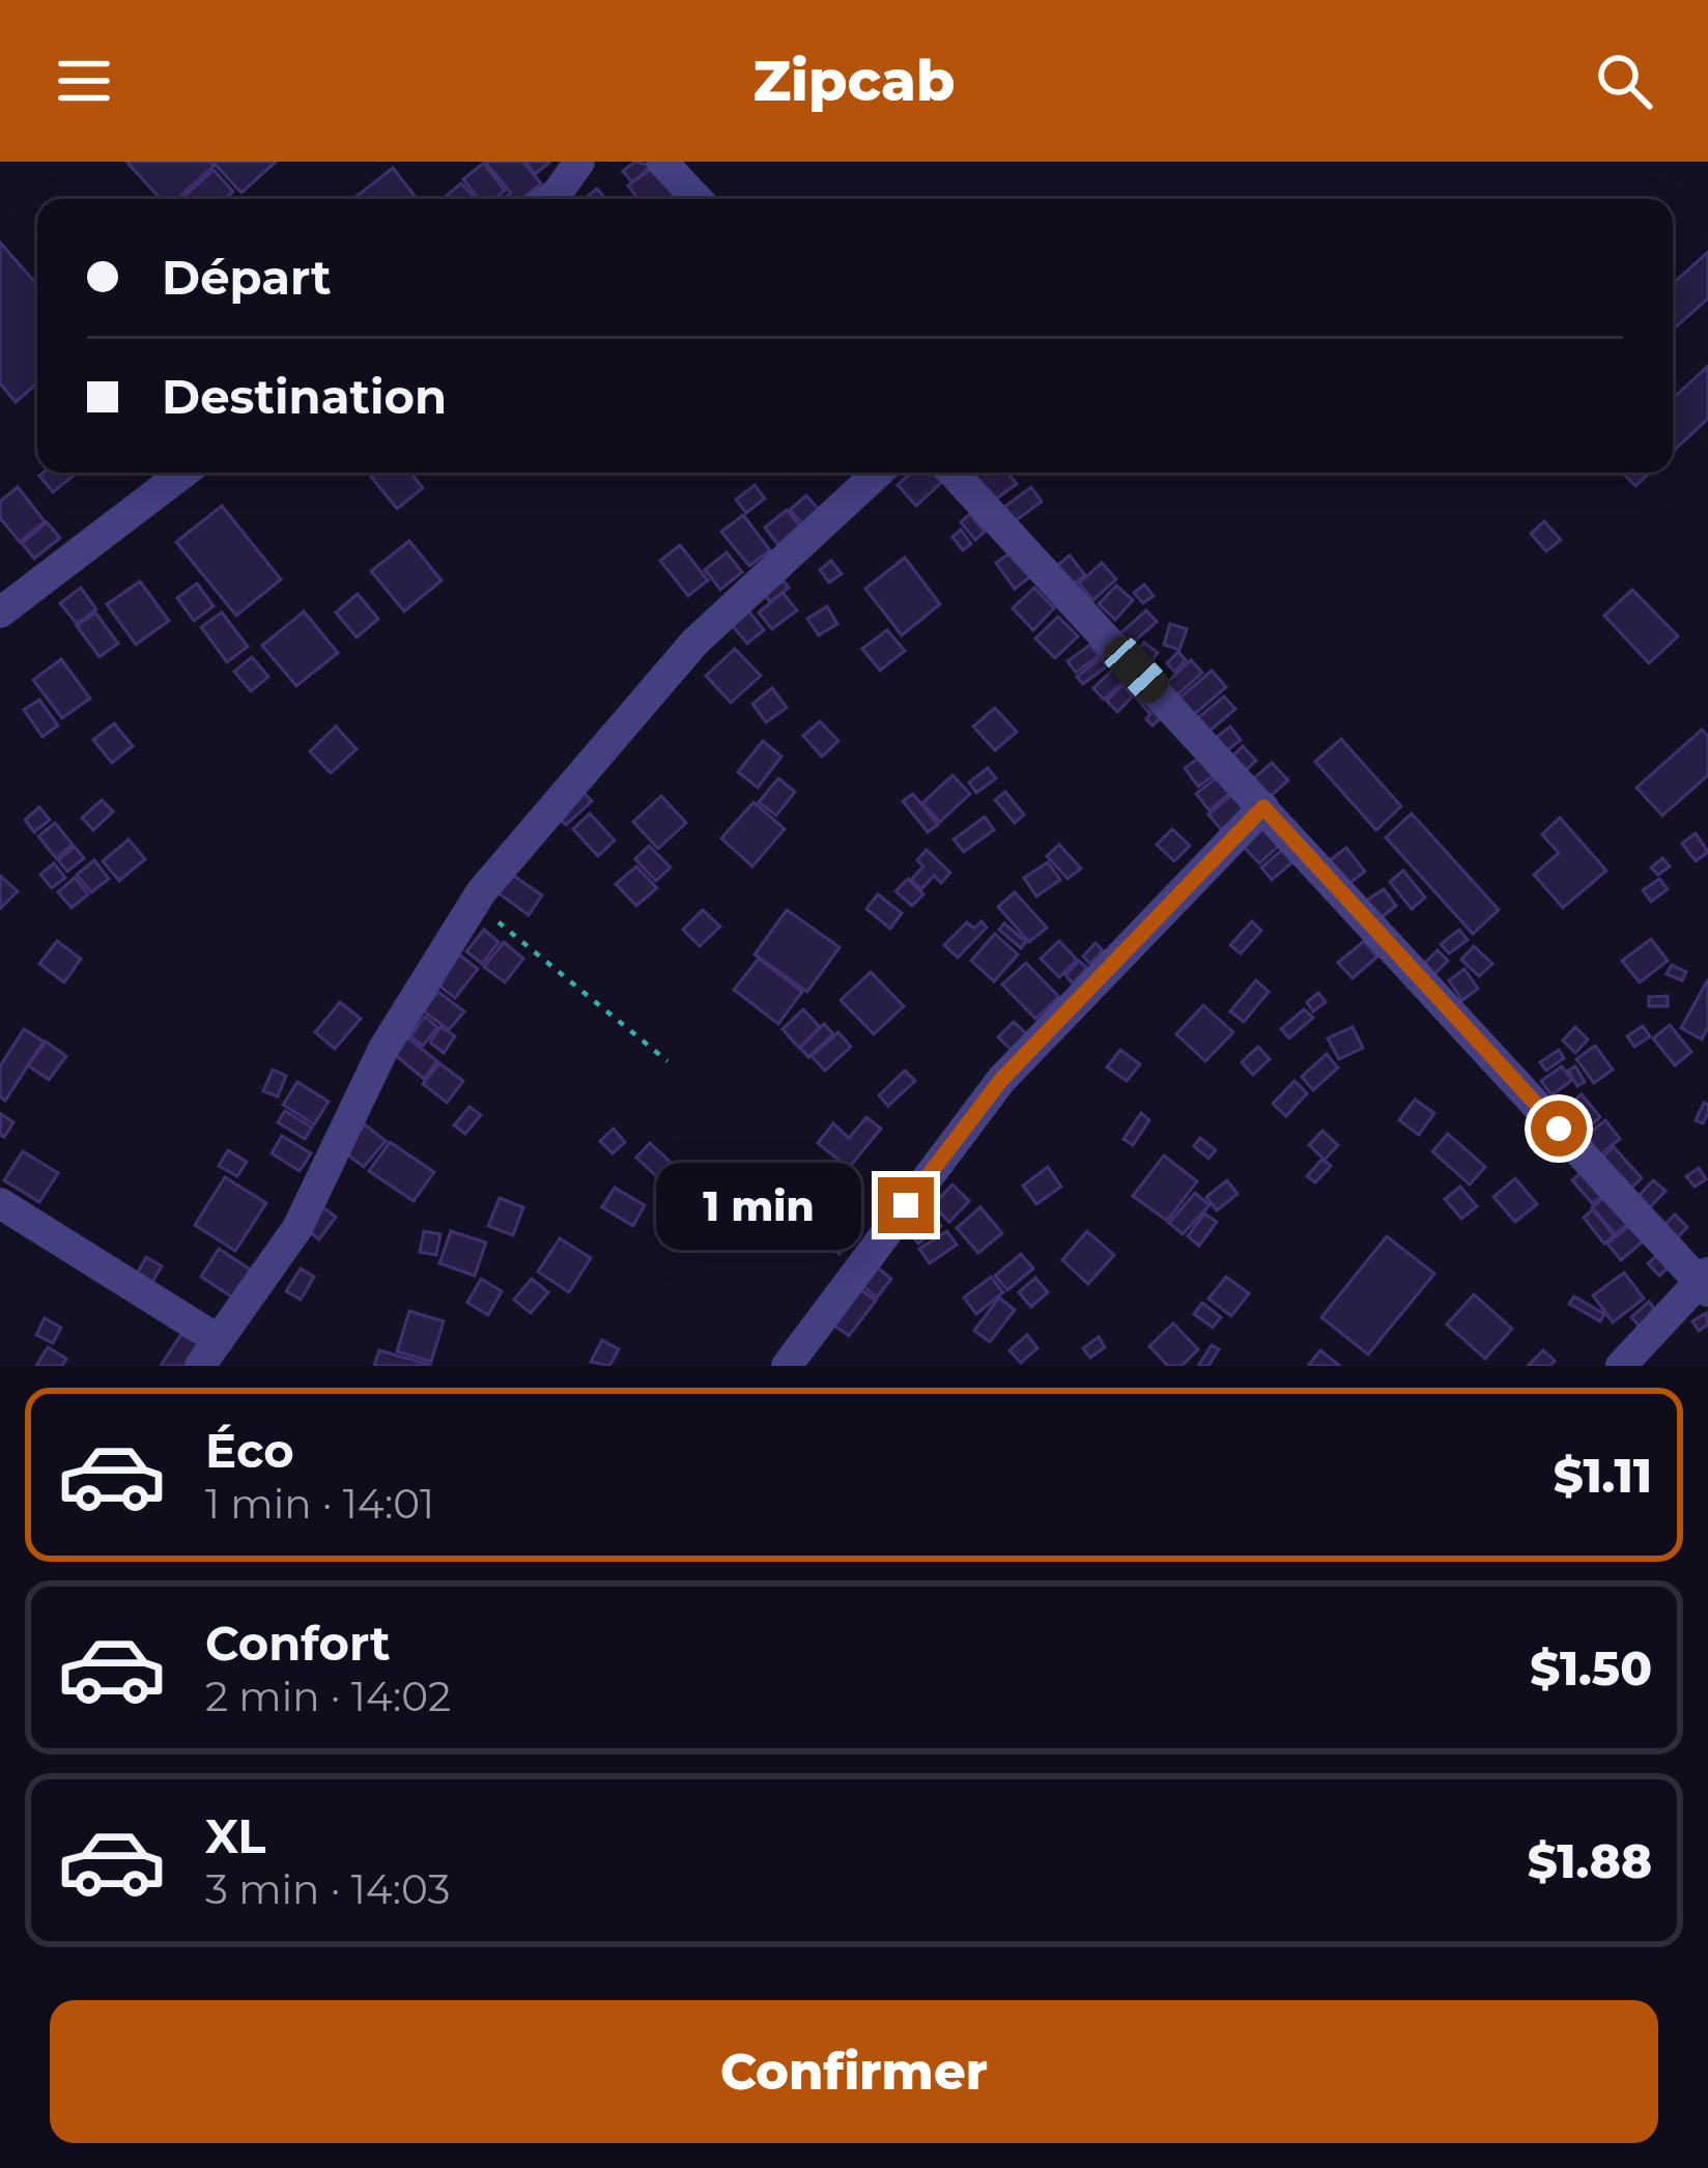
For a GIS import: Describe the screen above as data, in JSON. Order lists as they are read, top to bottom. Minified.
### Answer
{"page":{"header":"Zipcab","banner":["Départ","Destination"],"bubble":"1 min","list":[{"name":"Éco","note":"1 min · 14:01","value":"$1.11"},{"name":"Confort","note":"2 min · 14:02","value":"$1.50"},{"name":"XL","note":"3 min · 14:03","value":"$1.88"}],"buttons":"Confirmer"}}
